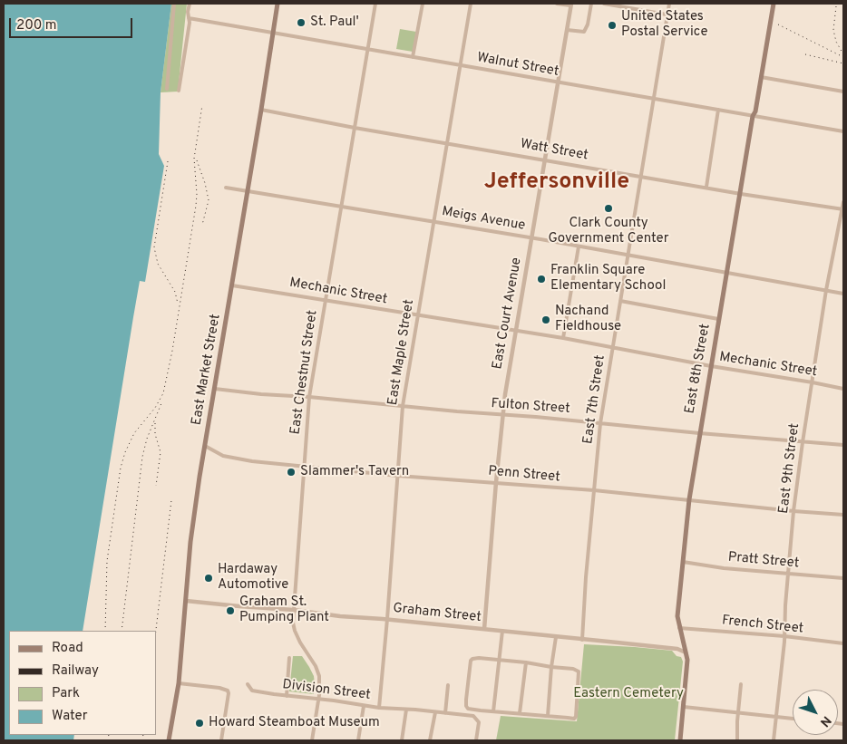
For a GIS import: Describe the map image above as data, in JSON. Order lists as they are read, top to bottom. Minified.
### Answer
{"streets":{"main road":["East 8th Street","East Market Street"],"street":["Walnut Street","Watt Street","Meigs Avenue","Mechanic Street","East Court Avenue","East Maple Street","East Chestnut Street","East 7th Street","Fulton Street","East 9th Street","Penn Street","Pratt Street","Graham Street","French Street","Division Street"]},"crossings":[["Walnut Street","East Court Avenue"],["Walnut Street","East Maple Street"],["Walnut Street","East 8th Street"],["Walnut Street","East Market Street"],["Walnut Street","East Chestnut Street"],["Walnut Street","East 7th Street"],["Watt Street","East Court Avenue"],["Watt Street","East Maple Street"],["Watt Street","East 8th Street"],["Watt Street","East Market Street"],["Watt Street","East Chestnut Street"],["Watt Street","East 7th Street"],["Watt Street","East 9th Street"],["Meigs Avenue","East Court Avenue"],["Meigs Avenue","East Maple Street"],["Meigs Avenue","East 8th Street"],["Meigs Avenue","East Market Street"],["Meigs Avenue","East Chestnut Street"],["Meigs Avenue","East 7th Street"],["Meigs Avenue","East 9th Street"],["Mechanic Street","East Court Avenue"],["Mechanic Street","East Maple Street"],["Mechanic Street","East 8th Street"],["Mechanic Street","East Market Street"],["Mechanic Street","East Chestnut Street"],["Mechanic Street","East 7th Street"],["Mechanic Street","East 9th Street"],["East Court Avenue","Fulton Street"],["East Court Avenue","Penn Street"],["East Court Avenue","Graham Street"],["East Maple Street","Fulton Street"],["East Maple Street","Penn Street"],["East Maple Street","Graham Street"],["East Maple Street","Division Street"],["East 8th Street","Fulton Street"],["East 8th Street","Penn Street"],["East 8th Street","Pratt Street"],["East 8th Street","Graham Street"],["East 8th Street","French Street"],["East Market Street","Fulton Street"],["East Market Street","Penn Street"],["East Market Street","Graham Street"],["East Chestnut Street","Fulton Street"],["East Chestnut Street","Penn Street"],["East Chestnut Street","Graham Street"],["East Chestnut Street","Division Street"],["East 7th Street","Fulton Street"],["East 7th Street","Penn Street"],["East 7th Street","Graham Street"],["Fulton Street","East 9th Street"],["East 9th Street","Penn Street"],["East 9th Street","Pratt Street"],["East 9th Street","French Street"]],"districts":["Jeffersonville"],"parks":["Eastern Cemetery"],"places":["St. Paul'","United States Postal Service","Clark County Government Center","Franklin Square Elementary School","Nachand Fieldhouse","Slammer's Tavern","Hardaway Automotive","Graham St. Pumping Plant","Howard Steamboat Museum"],"legend":["Road","Railway","Park","Water"],"scale_bar":"200 m","north":"bottom right"}
